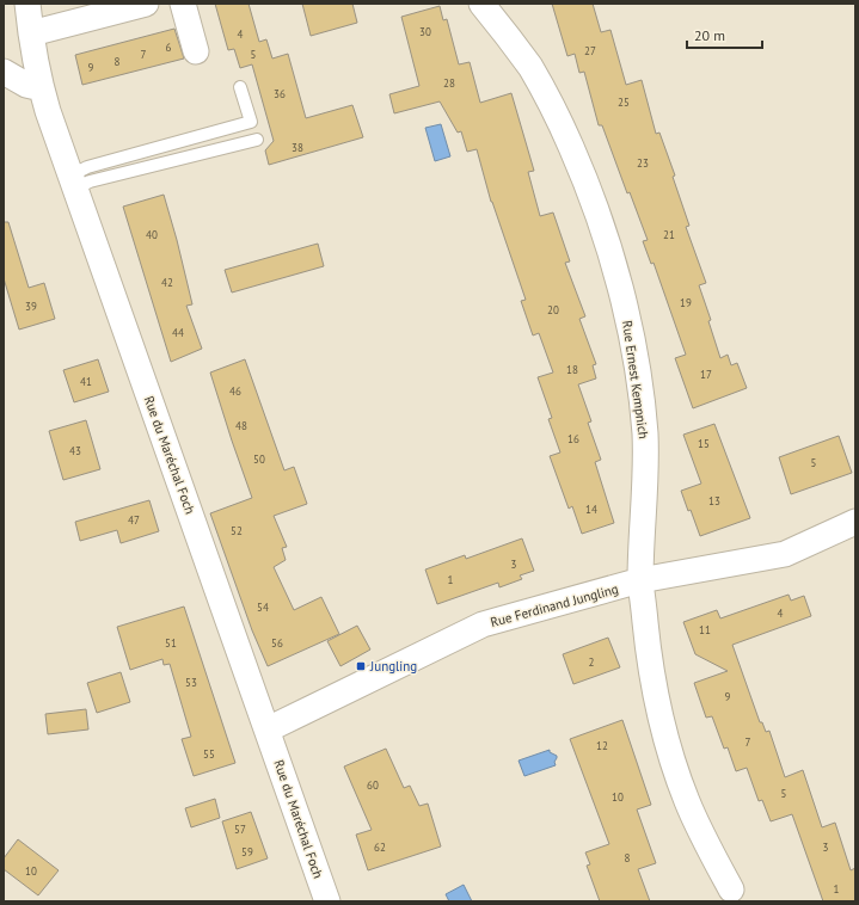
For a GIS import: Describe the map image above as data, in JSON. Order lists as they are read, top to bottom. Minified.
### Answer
{"streets":{"street":["Rue Ernest Kempnich","Rue du Maréchal Foch","Rue Ferdinand Jungling"]},"crossings":[["Rue Ernest Kempnich","Rue Ferdinand Jungling"],["Rue du Maréchal Foch","Rue Ferdinand Jungling"]],"places":{"transit":["Jungling"]},"house_numbers":["30","4","6","27","7","5","8","9","28","36","25","38","23","40","21","42","19","39","20","44","18","17","41","46","48","16","15","43","50","5","13","14","47","52","3","1","54","4","11","51","56","2","53","9","7","12","55","60","5","10","57","62","3","59","8","10","1"],"scale_bar":"20 m"}
